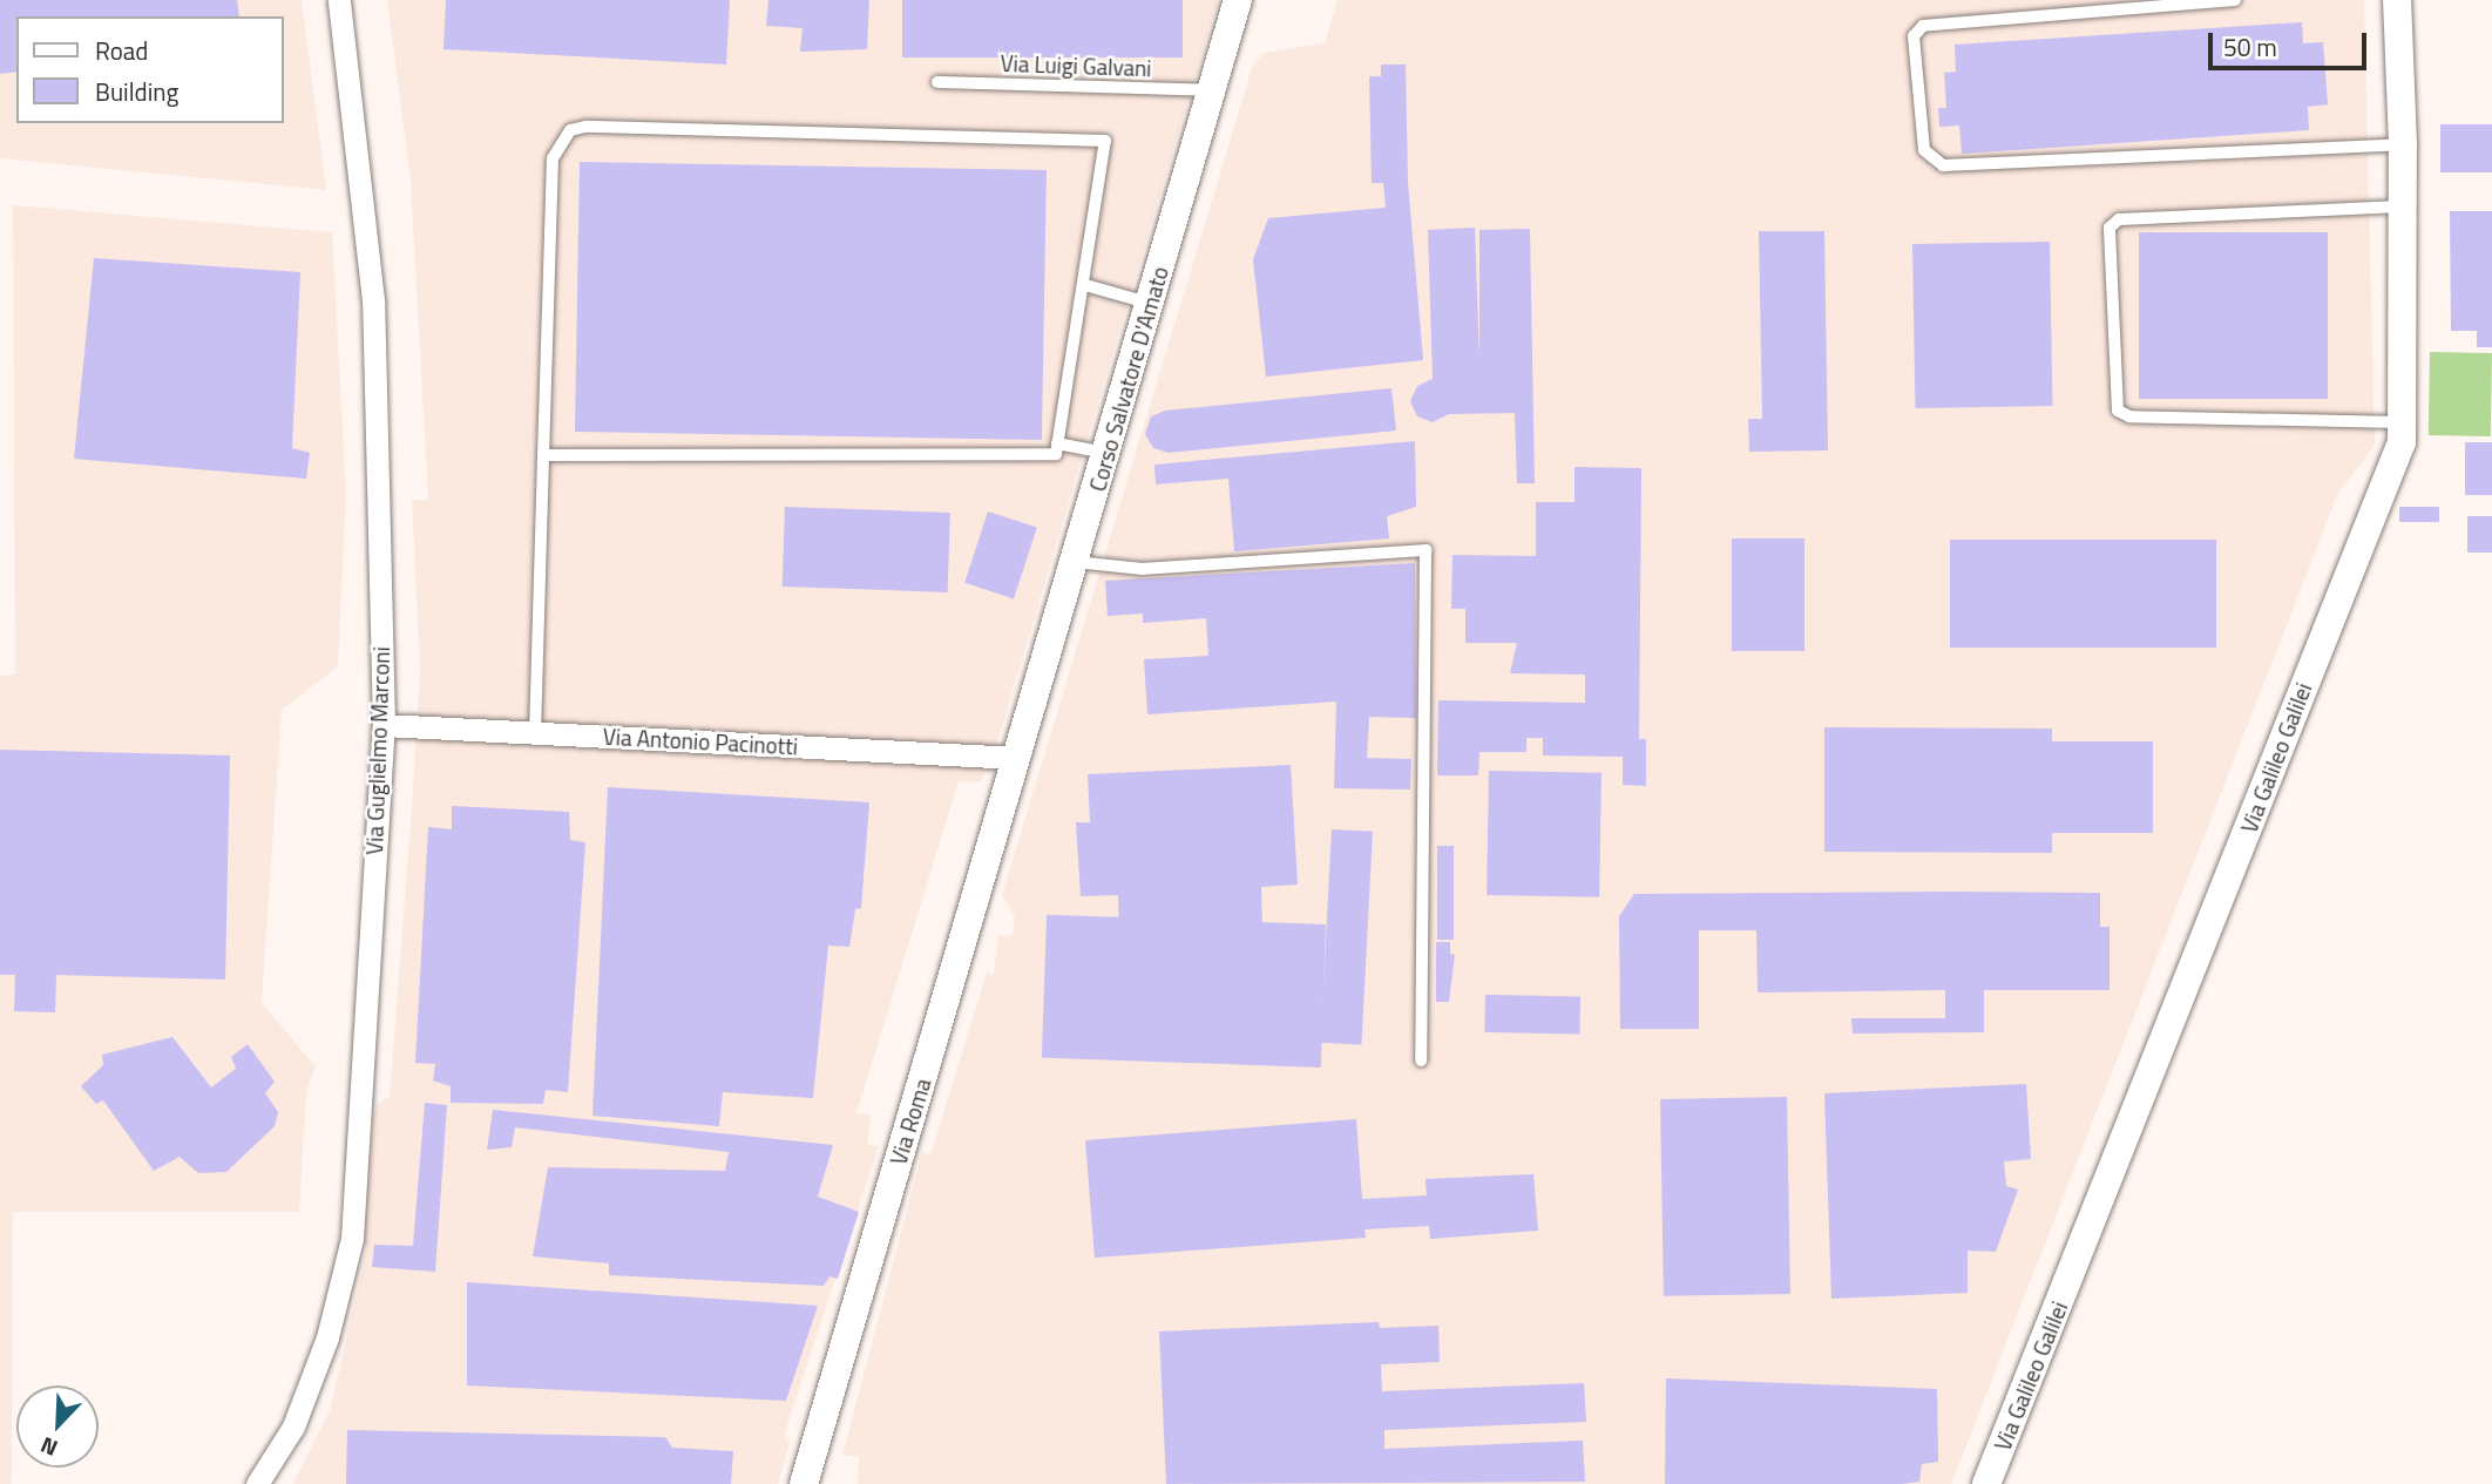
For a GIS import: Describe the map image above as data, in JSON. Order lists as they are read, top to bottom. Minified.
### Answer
{"streets":{"street":["Corso Salvatore D'Amato","Via Antonio Pacinotti","Via Guglielmo Marconi","Via Galileo Galilei","Via Roma"],"lane":["Via Luigi Galvani"]},"crossings":[["Via Luigi Galvani","Corso Salvatore D'Amato"],["Corso Salvatore D'Amato","Via Antonio Pacinotti"],["Corso Salvatore D'Amato","Via Roma"],["Via Antonio Pacinotti","Via Guglielmo Marconi"],["Via Antonio Pacinotti","Via Roma"]],"legend":["Road","Building"],"scale_bar":"50 m","north":"bottom left"}
